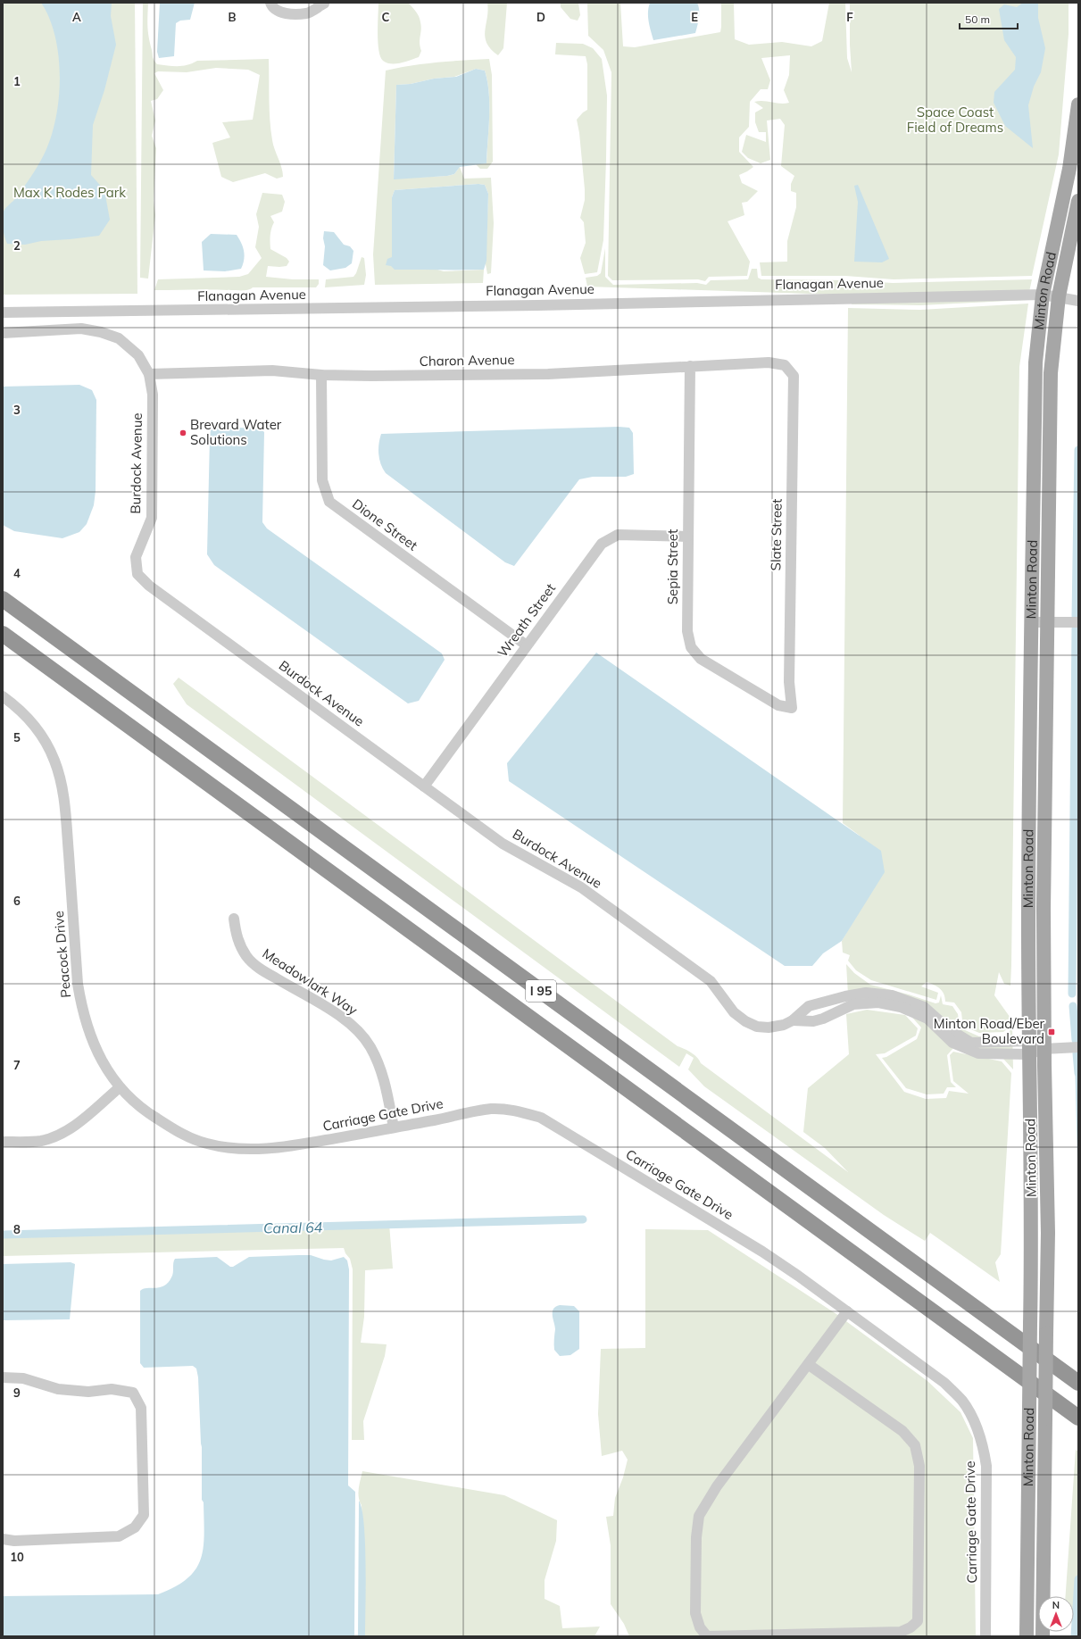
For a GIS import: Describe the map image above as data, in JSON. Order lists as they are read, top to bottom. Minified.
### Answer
{"streets":{"highway":["I 95"],"main road":["Minton Road"],"street":["Flanagan Avenue","Charon Avenue","Burdock Avenue","Dione Street","Slate Street","Sepia Street","Wreath Street","Peacock Drive","Meadowlark Way","Carriage Gate Drive"]},"crossings":[["Flanagan Avenue","Minton Road"],["Minton Road","Burdock Avenue"],["Charon Avenue","Burdock Avenue"],["Charon Avenue","Dione Street"],["Charon Avenue","Slate Street"],["Charon Avenue","Sepia Street"],["Burdock Avenue","Wreath Street"],["Dione Street","Wreath Street"],["Slate Street","Sepia Street"],["Sepia Street","Wreath Street"],["Peacock Drive","Carriage Gate Drive"],["Meadowlark Way","Carriage Gate Drive"]],"water":["Canal 64"],"parks":["Space Coast Field of Dreams","Max K Rodes Park"],"places":{"other":["Brevard Water Solutions"],"transit":["Minton Road/Eber Boulevard"]},"scale_bar":"50 m","north":"top","grid":{"columns":["A","B","C","D","E","F"],"rows":["1","2","3","4","5","6","7","8","9","10"]}}
